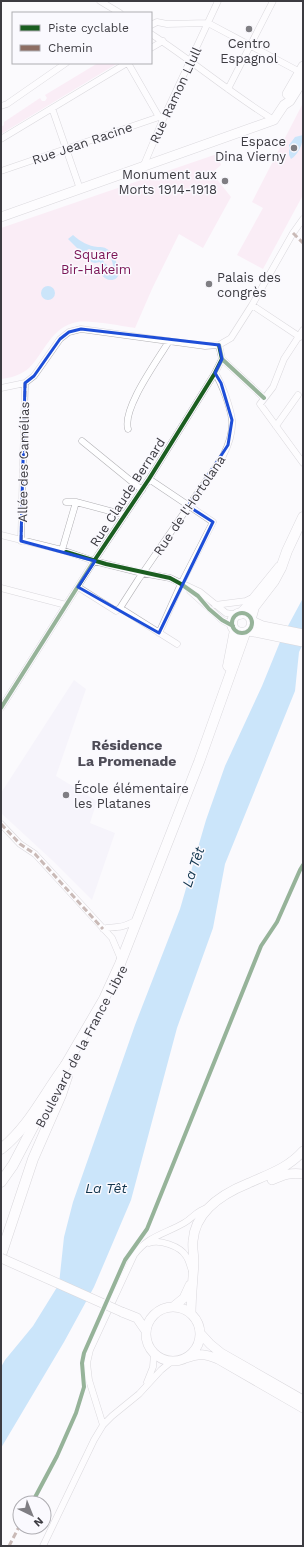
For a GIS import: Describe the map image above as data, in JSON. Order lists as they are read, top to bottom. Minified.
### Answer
{"streets":{"main road":["Boulevard de la France Libre"],"street":["Rue Ramon Llull","Rue Jean Racine","Allée des Camélias","Rue Claude Bernard","Rue de l'Hortolana"]},"crossings":[["Rue Ramon Llull","Rue Jean Racine"],["Rue Claude Bernard","Rue de l'Hortolana"]],"districts":["Résidence La Promenade"],"water":["La Têt"],"parks":["Square Bir-Hakeim"],"places":["Centro Espagnol","Espace Dina Vierny","Monument aux Morts 1914-1918","Palais des congrès","École élémentaire les Platanes"],"legend":["Piste cyclable","Chemin"],"north":"bottom right"}
